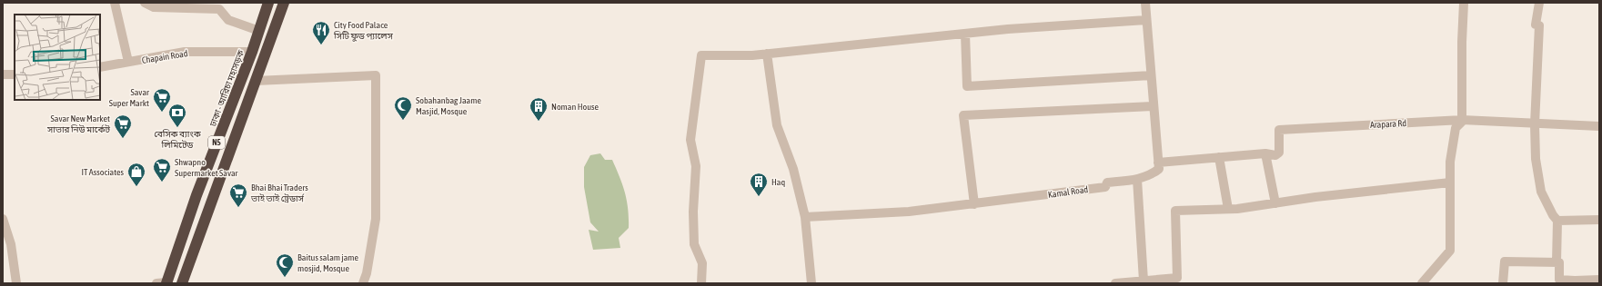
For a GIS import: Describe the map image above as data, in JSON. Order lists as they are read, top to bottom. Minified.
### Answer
{"streets":{"highway":["ঢাকা - আরিচা মহাসড়ক","N5"],"street":["Chapain Road","Arapara Rd","Kamal Road"]},"crossings":[["Chapain Road","ঢাকা - আরিচা মহাসড়ক"]],"places":{"restaurant":["City Food Palace সিটি ফুড প্যালেস"],"supermarket":["Savar Super Markt","Savar New Market সাভার নিউ মার্কেট","Shwapno Supermarket Savar","Bhai Bhai Traders ভাই ভাই ট্রেডার্স"],"mosque":["Sobahanbag Jaame Masjid, Mosque","Baitus salam jame mosjid, Mosque"],"building":["Noman House","Haq"],"bank":["বেসিক ব্যাংক লিমিটেড"],"shop":["IT Associates"]}}
